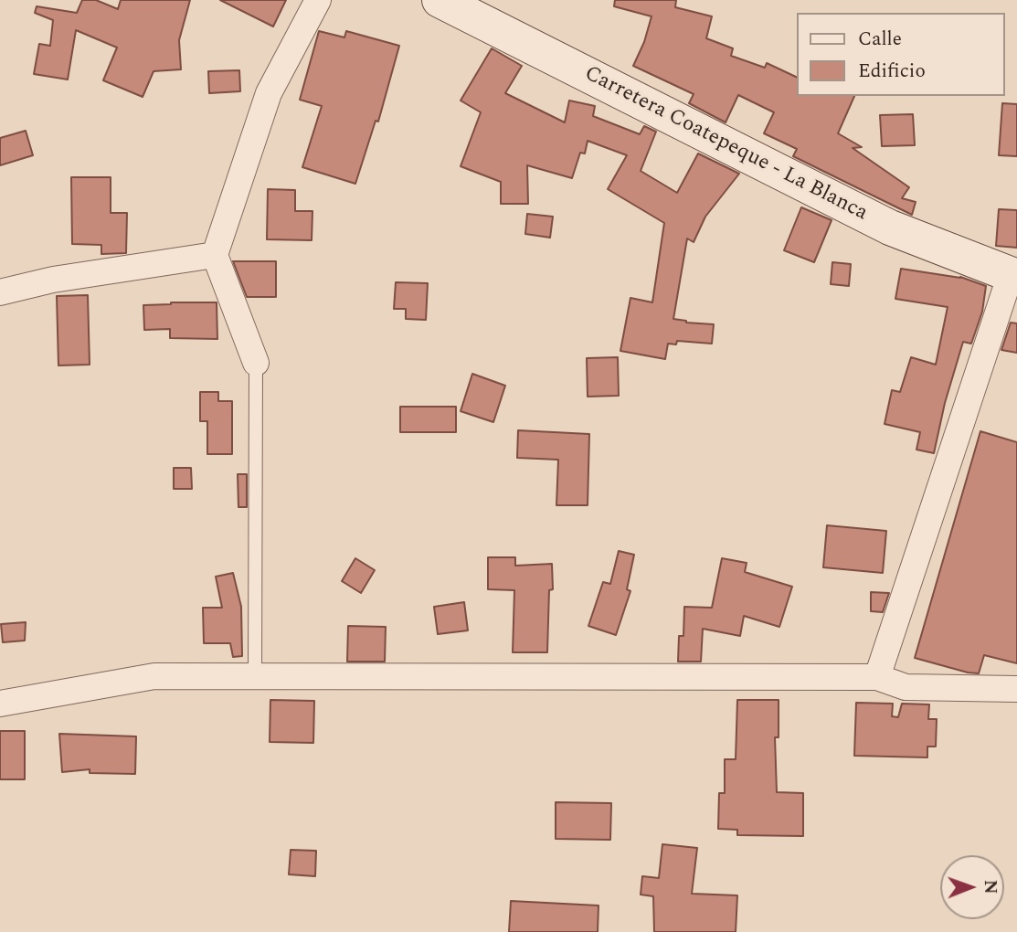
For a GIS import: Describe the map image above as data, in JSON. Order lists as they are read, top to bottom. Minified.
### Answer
{"streets":{"main road":["Carretera Coatepeque - La Blanca"]},"legend":["Calle","Edificio"],"north":"right"}
